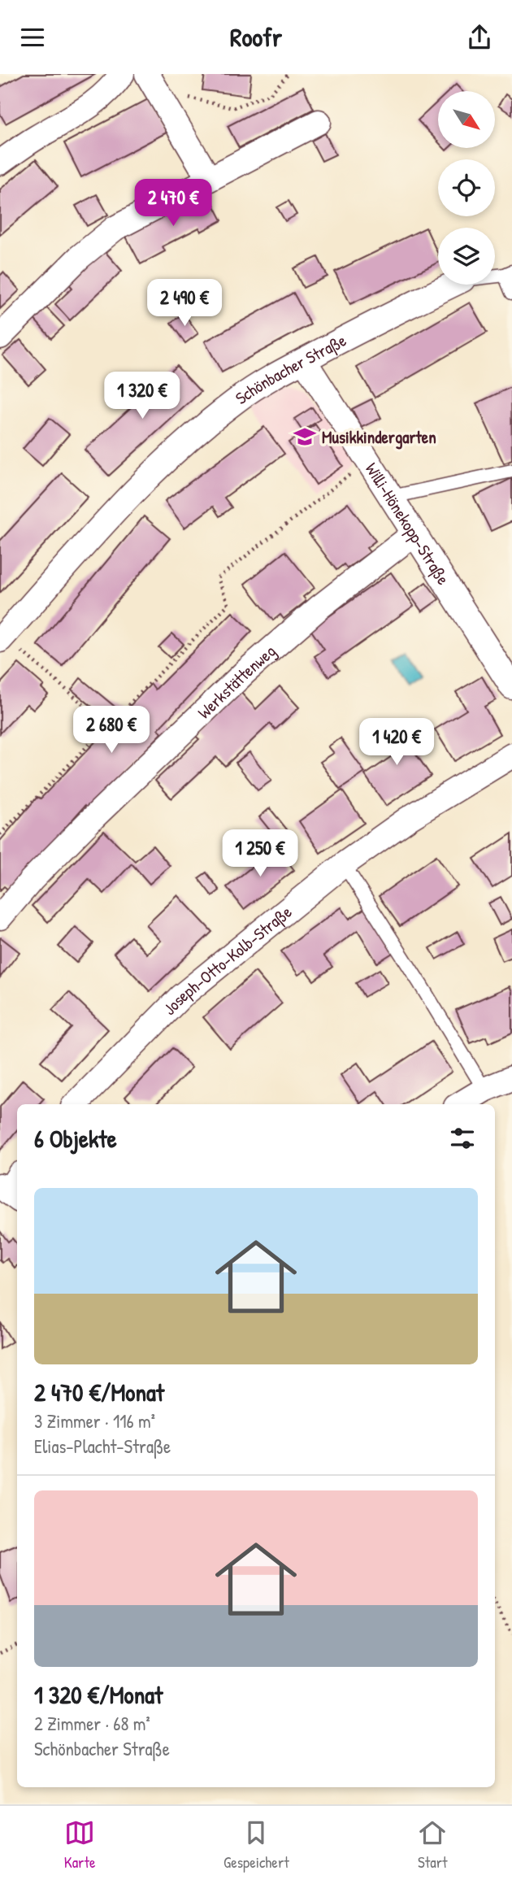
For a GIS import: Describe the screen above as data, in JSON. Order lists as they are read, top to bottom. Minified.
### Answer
{"streets":{"street":["Schönbacher Straße","Willi-Hönekopp-Straße","Werkstättenweg","Joseph-Otto-Kolb-Straße"]},"crossings":[["Schönbacher Straße","Willi-Hönekopp-Straße"],["Willi-Hönekopp-Straße","Werkstättenweg"]],"places":{"school or university":["Musikkindergarten"]},"north":"bottom right","page":{"header":"Roofr","price":["2 470 €","2 490 €","1 320 €","2 680 €","1 420 €","1 250 €"],"heading":"6 Objekte","list":[{"name":"2 470 €/Monat","note":"3 Zimmer · 116 m² · Elias-Placht-Straße"},{"name":"1 320 €/Monat","note":"2 Zimmer · 68 m² · Schönbacher Straße"}],"tabs":["Karte","Gespeichert","Start"]}}
